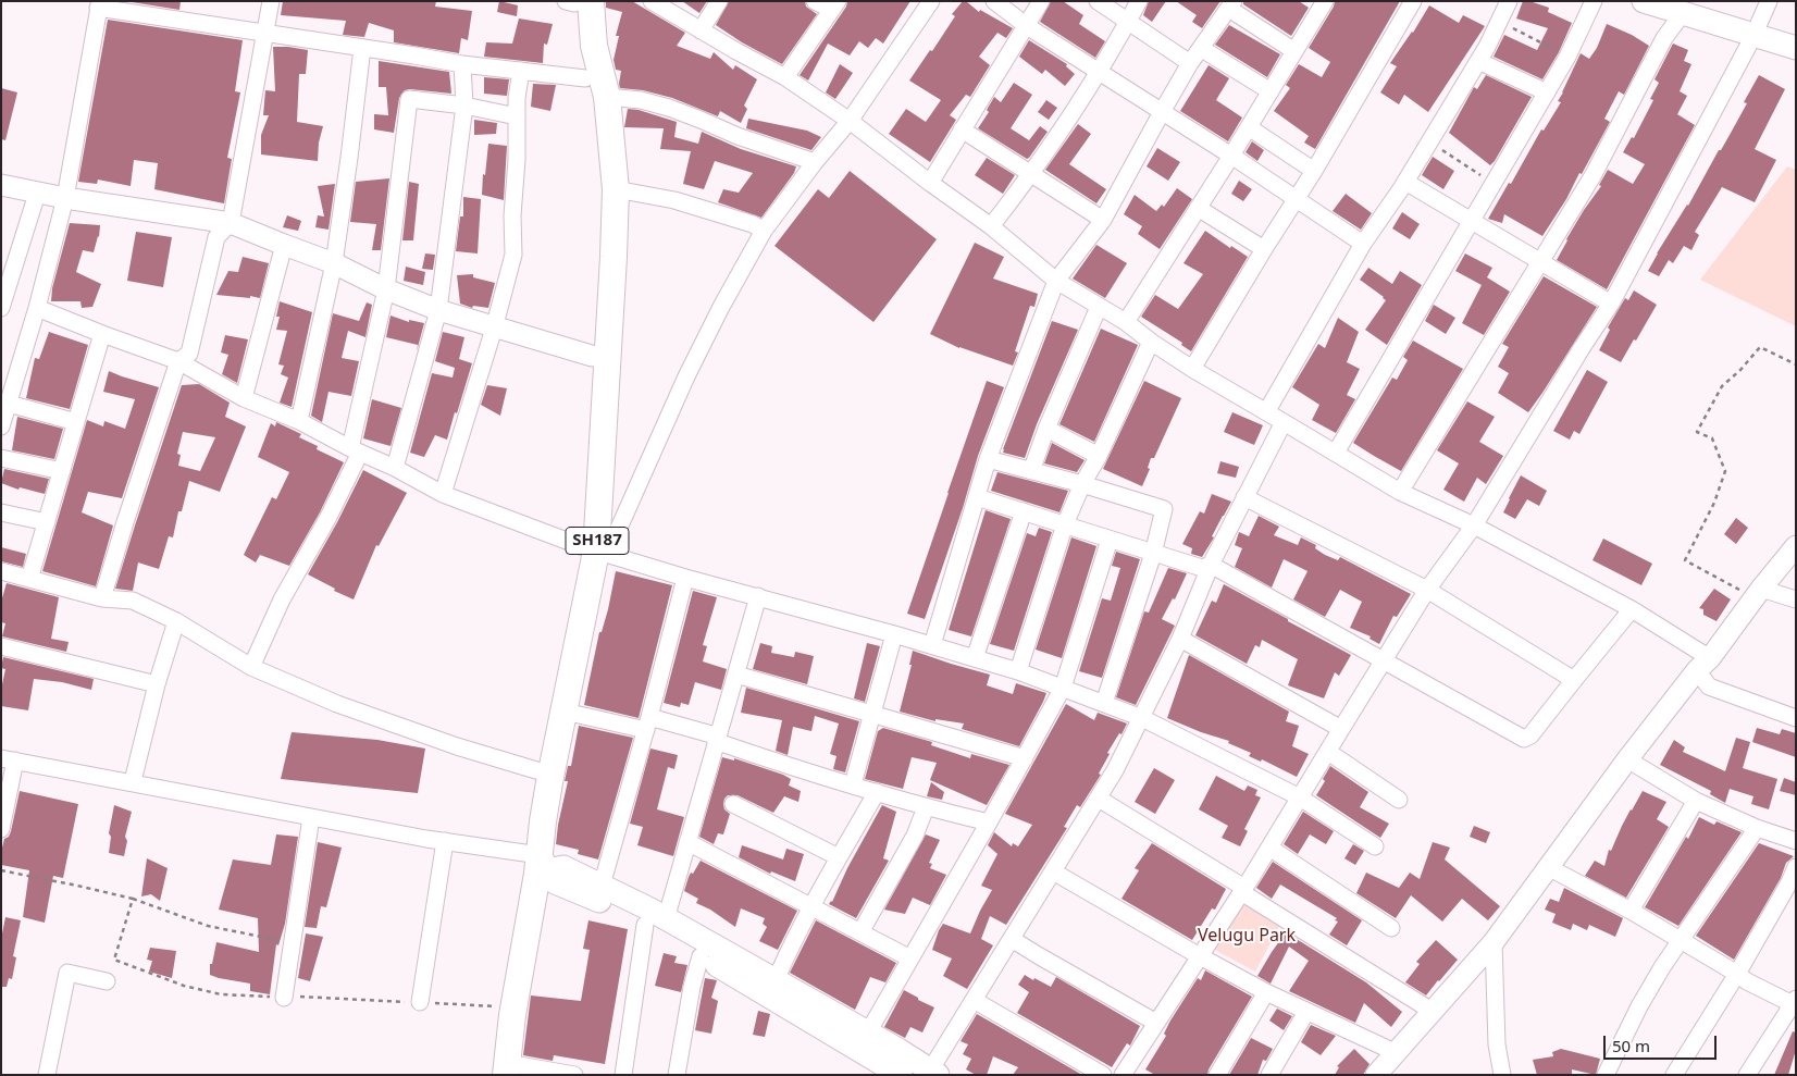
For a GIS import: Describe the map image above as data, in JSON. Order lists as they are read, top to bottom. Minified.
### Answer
{"streets":{"main road":["SH187"]},"parks":["Velugu Park"],"scale_bar":"50 m"}
